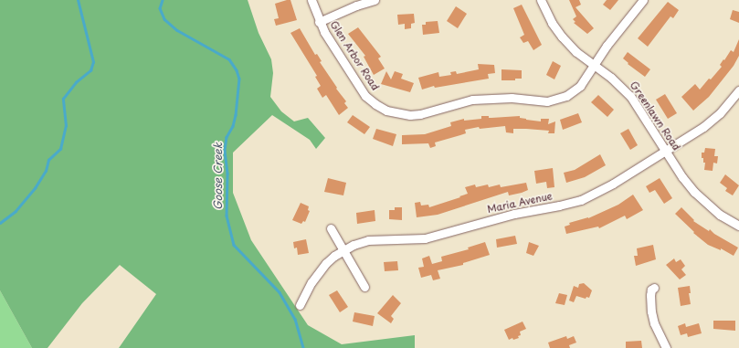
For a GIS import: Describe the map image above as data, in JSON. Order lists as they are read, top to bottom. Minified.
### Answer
{"streets":{"street":["Glen Arbor Road","Greenlawn Road","Maria Avenue"]},"crossings":[["Glen Arbor Road","Greenlawn Road"],["Greenlawn Road","Maria Avenue"]],"water":["Goose Creek"]}
